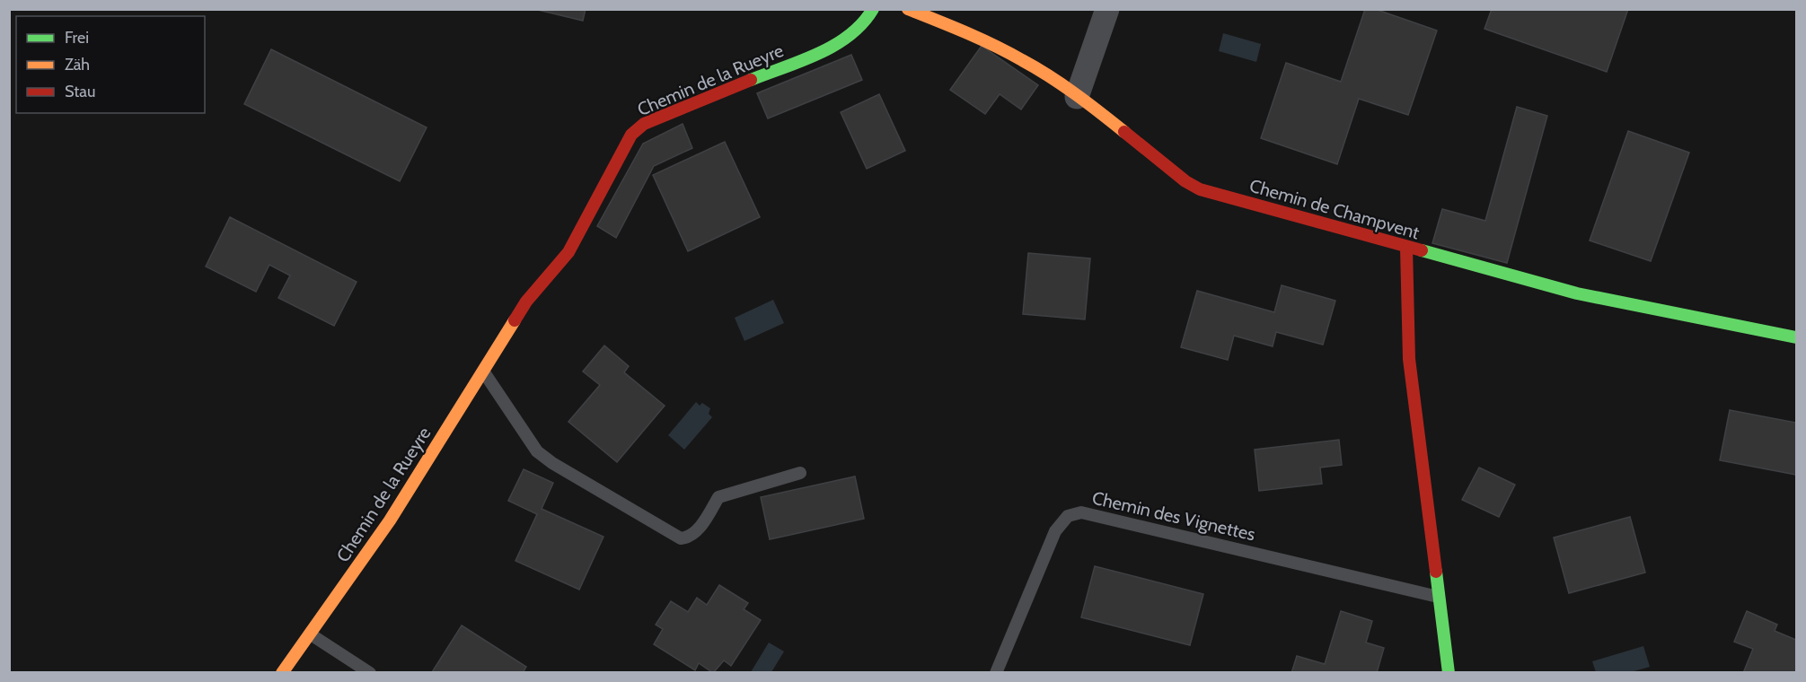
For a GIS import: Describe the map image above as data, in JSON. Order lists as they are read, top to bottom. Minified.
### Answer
{"streets":{"street":["Chemin de la Rueyre","Chemin de Champvent"],"lane":["Chemin des Vignettes"]},"legend":["Frei","Zäh","Stau"]}
